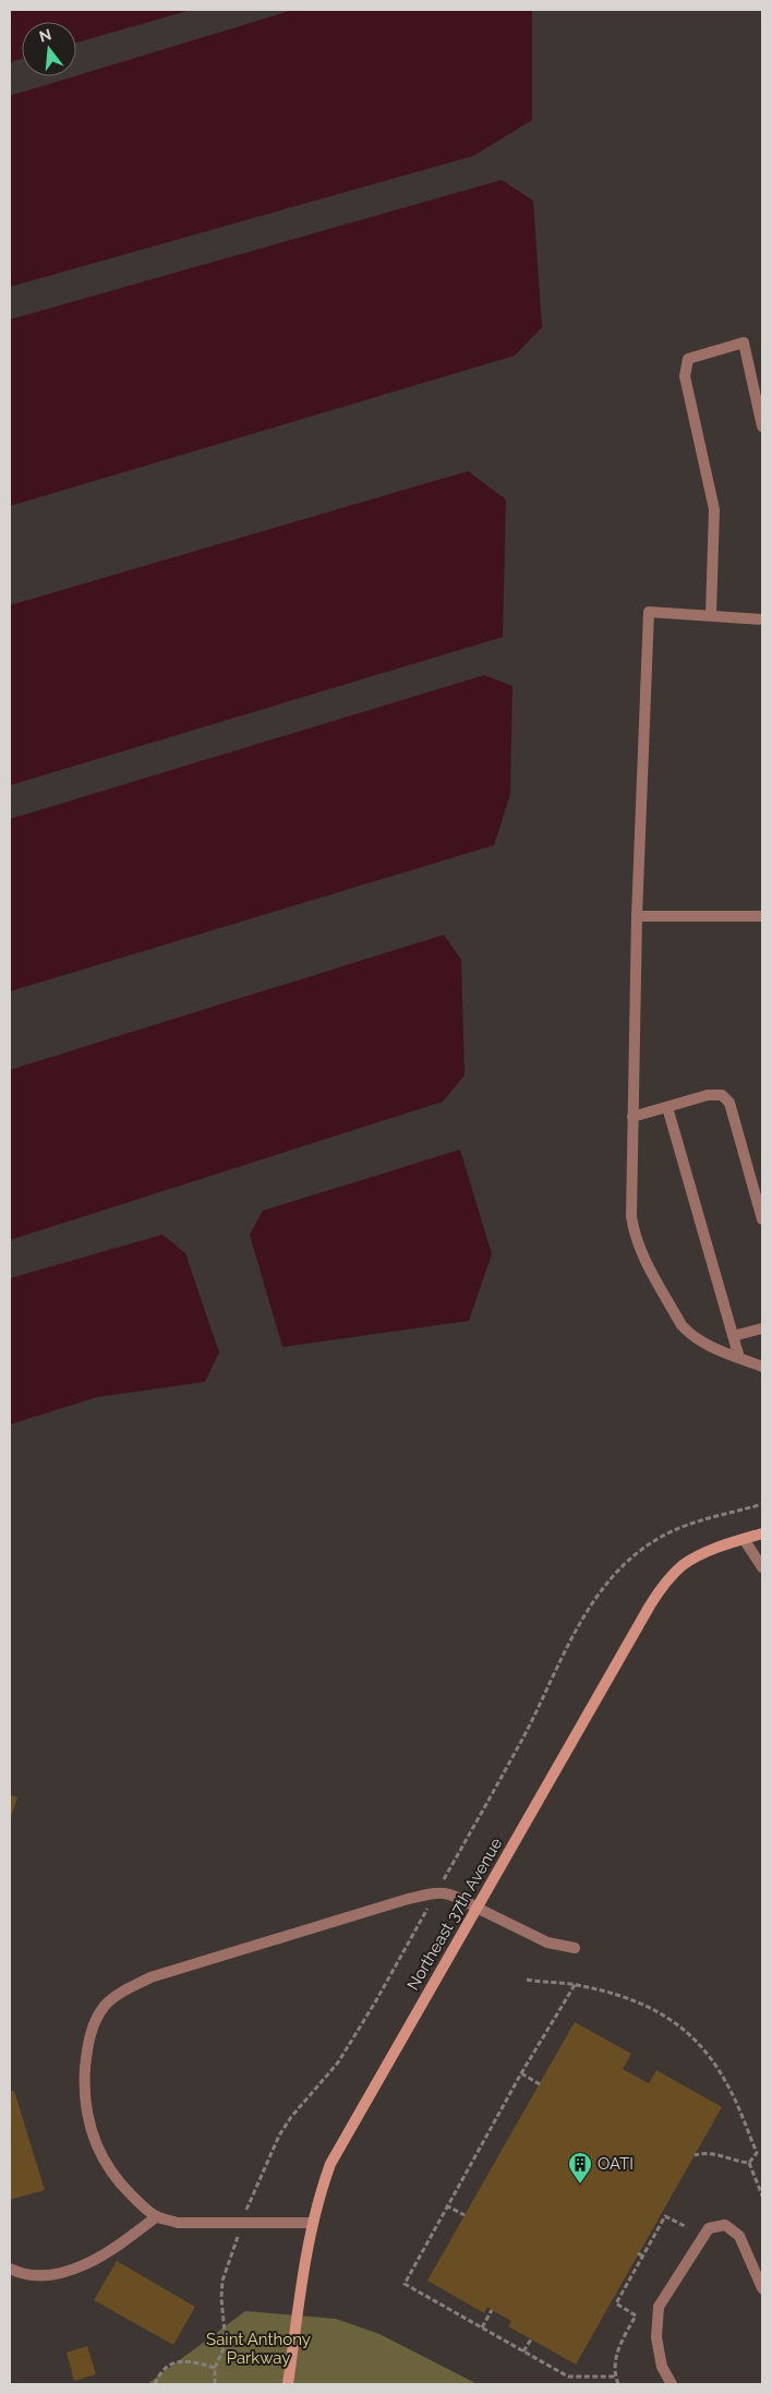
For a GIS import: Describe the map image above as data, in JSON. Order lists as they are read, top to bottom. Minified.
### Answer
{"streets":{"street":["Northeast 37th Avenue"]},"parks":["Saint Anthony Parkway"],"places":{"building":["OATI"]},"north":"top"}
